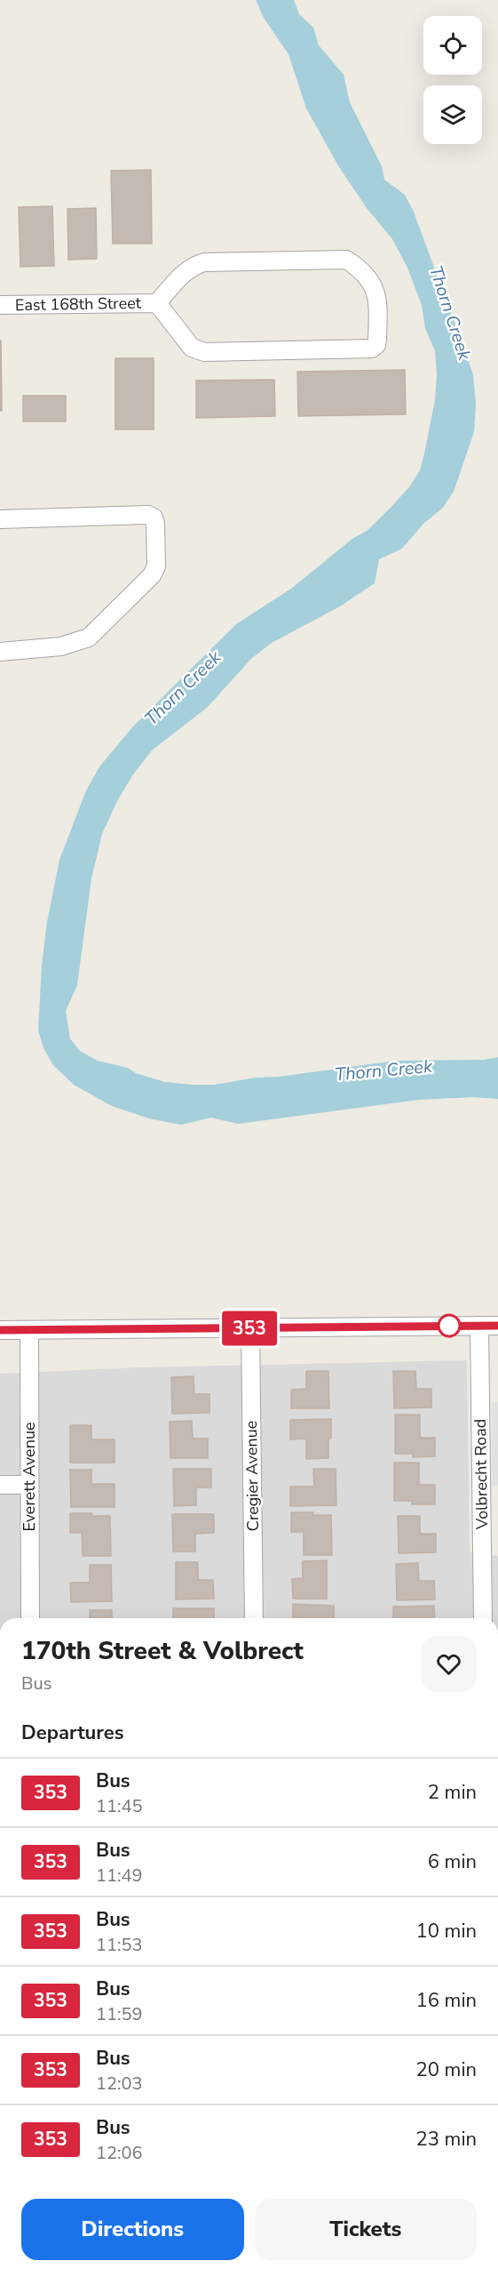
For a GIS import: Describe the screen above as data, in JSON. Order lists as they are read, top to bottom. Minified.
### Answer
{"streets":{"street":["East 168th Street","Volbrecht Road","Cregier Avenue","Everett Avenue"]},"water":["Thorn Creek"],"lines":["bus line 353"],"page":{"on_map":"353","heading":[["170th Street & Volbrect","Bus"],"Departures"],"list":[{"mark":"353","name":"Bus","note":"11:45","value":"2 min"},{"mark":"353","name":"Bus","note":"11:49","value":"6 min"},{"mark":"353","name":"Bus","note":"11:53","value":"10 min"},{"mark":"353","name":"Bus","note":"11:59","value":"16 min"},{"mark":"353","name":"Bus","note":"12:03","value":"20 min"},{"mark":"353","name":"Bus","note":"12:06","value":"23 min"}],"buttons":["Directions","Tickets"]}}
